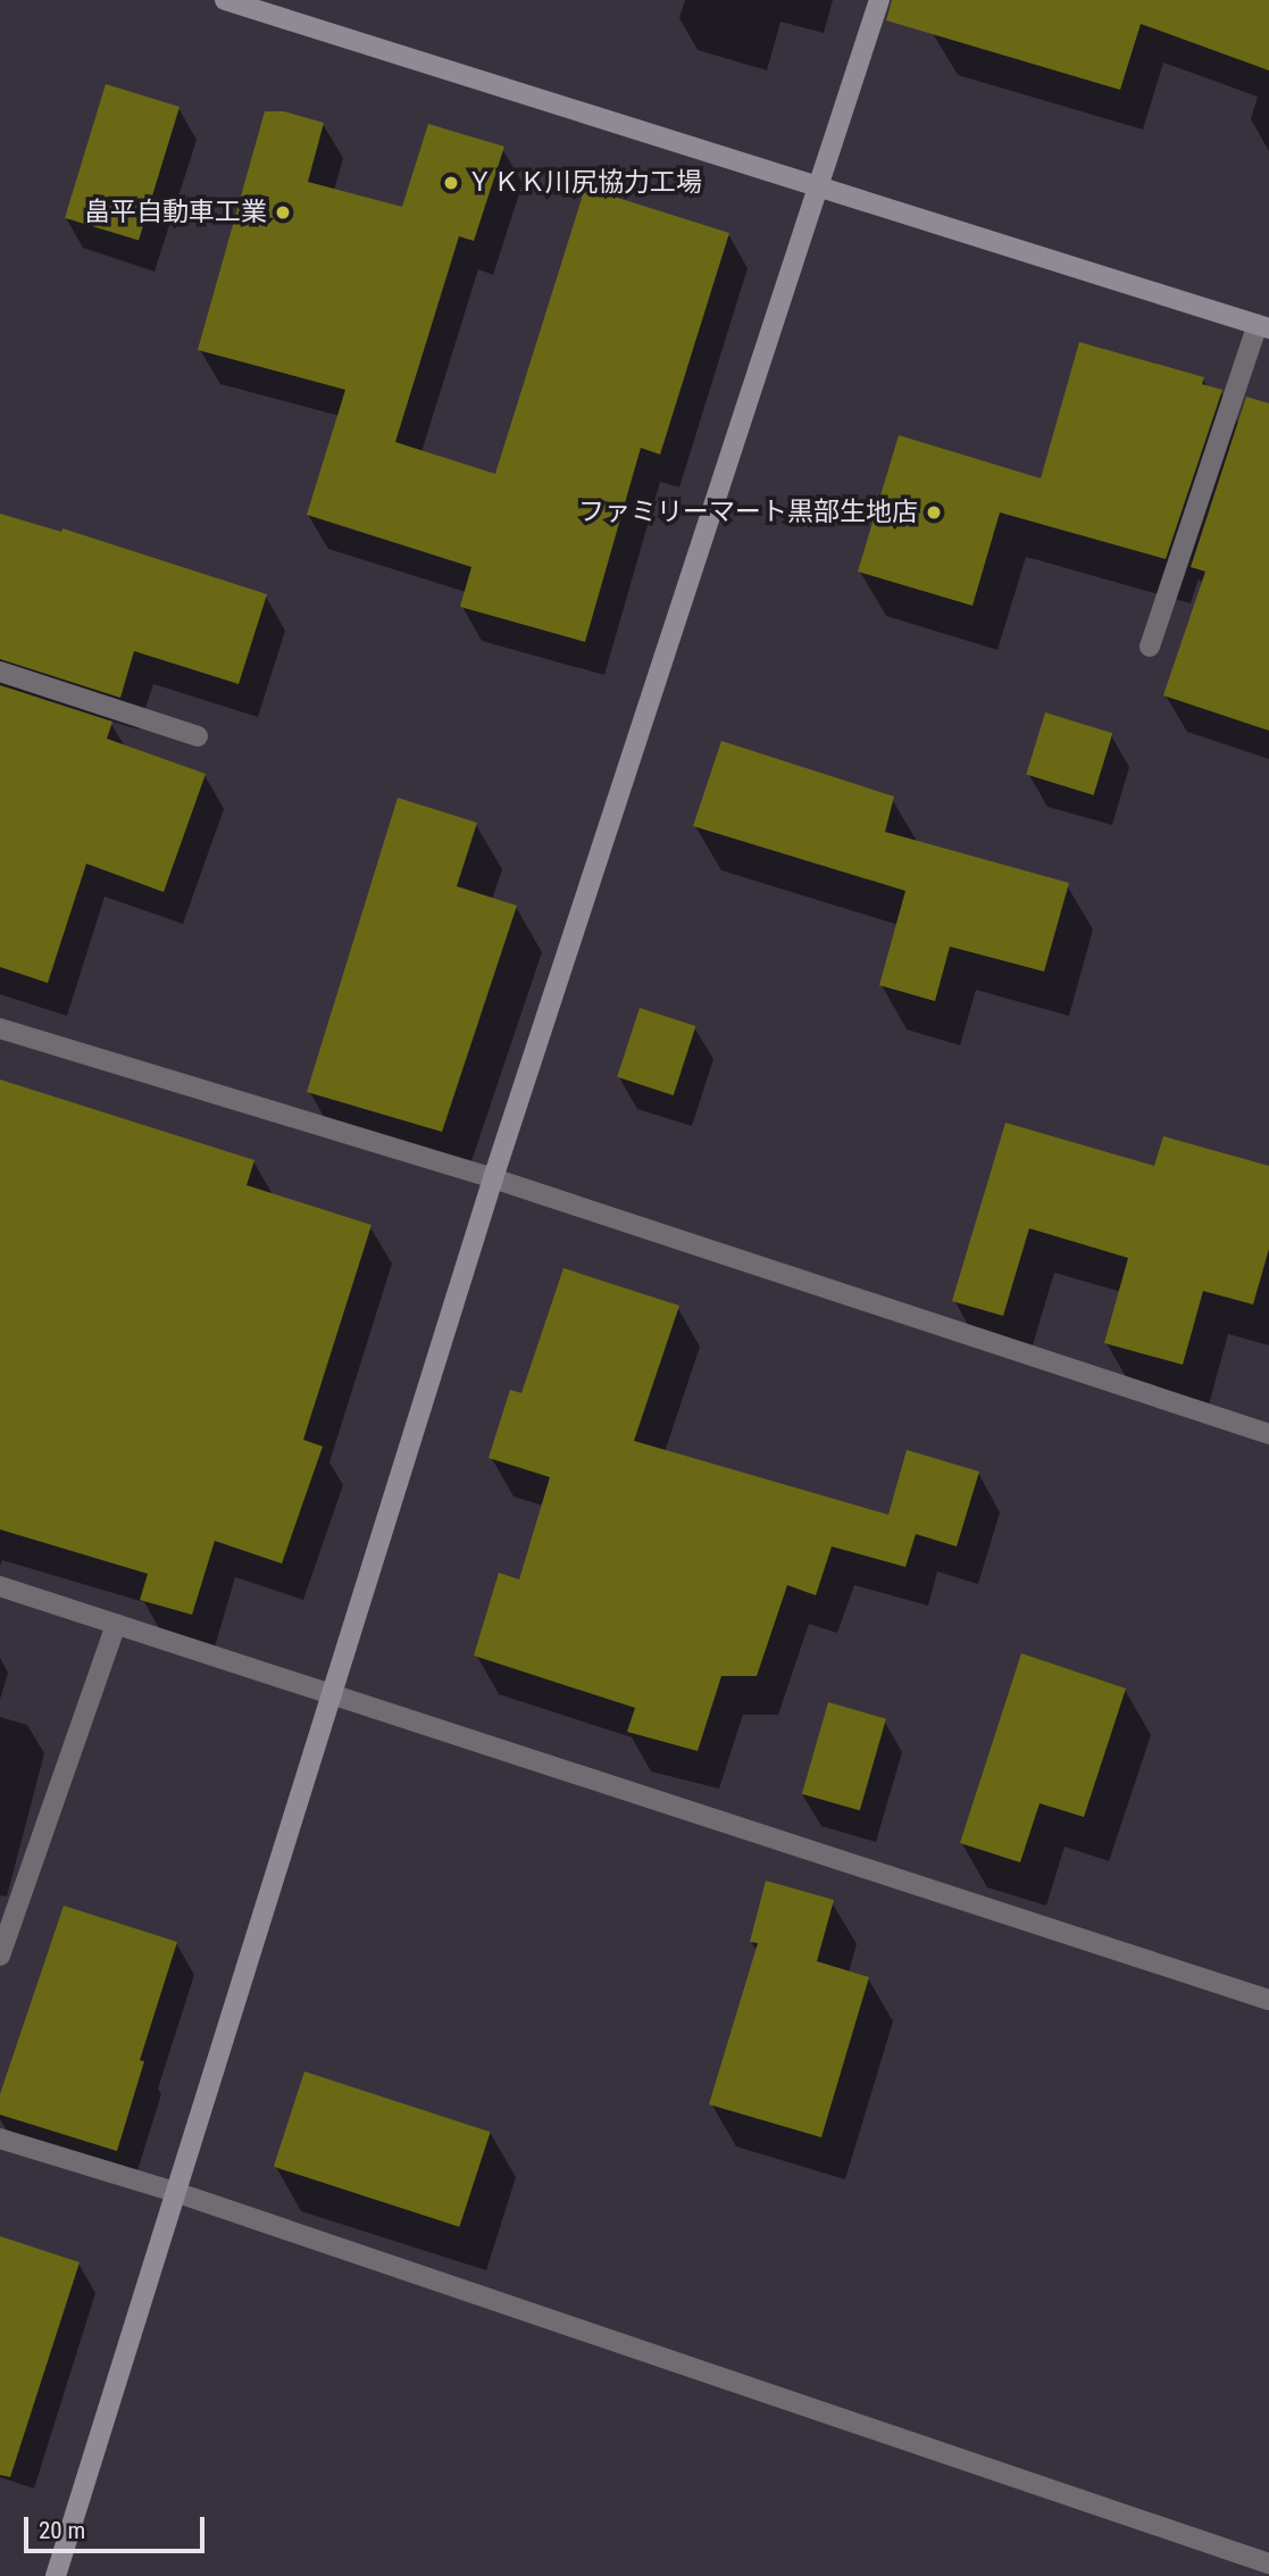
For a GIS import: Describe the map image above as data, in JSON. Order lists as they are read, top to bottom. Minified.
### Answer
{"places":["ＹＫＫ川尻協力工場","畠平自動車工業","ファミリーマート黒部生地店"],"scale_bar":"20 m"}
